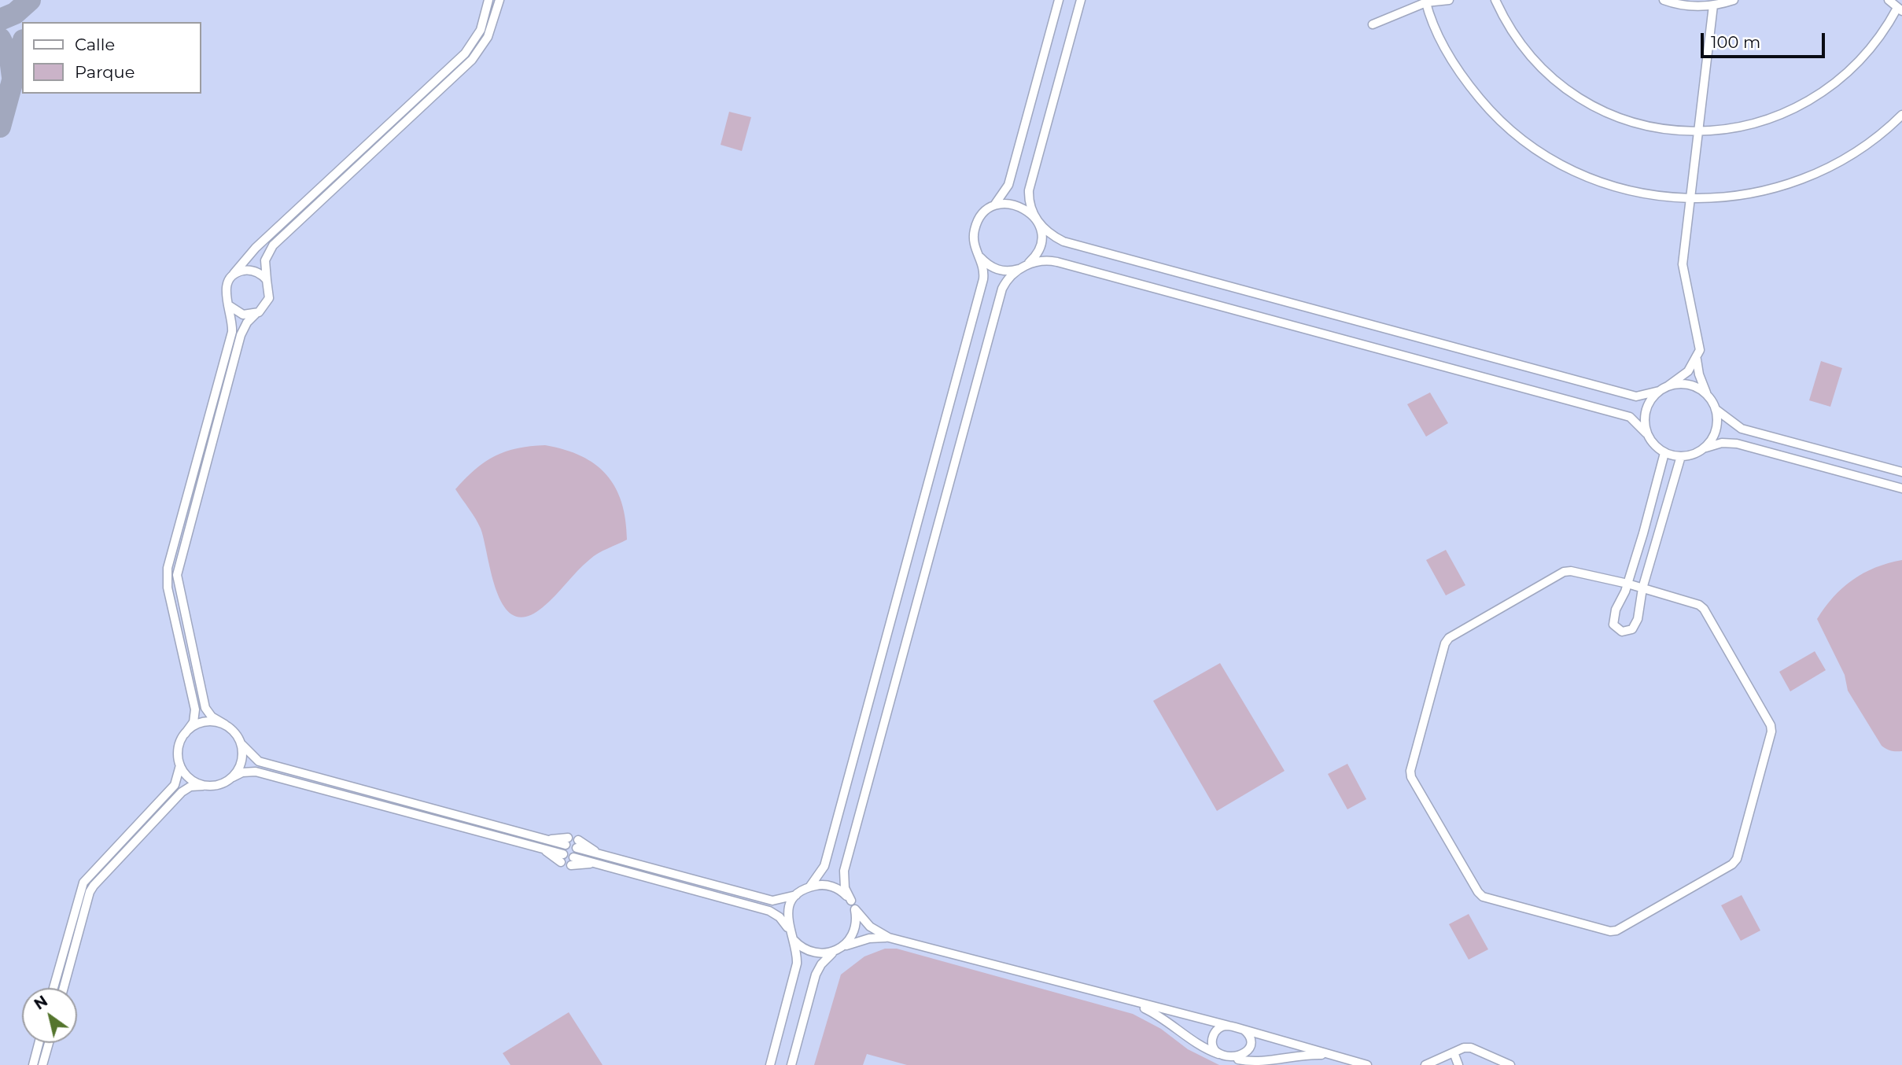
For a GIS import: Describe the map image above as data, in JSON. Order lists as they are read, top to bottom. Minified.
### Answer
{"legend":["Calle","Parque"],"scale_bar":"100 m","north":"top left"}
